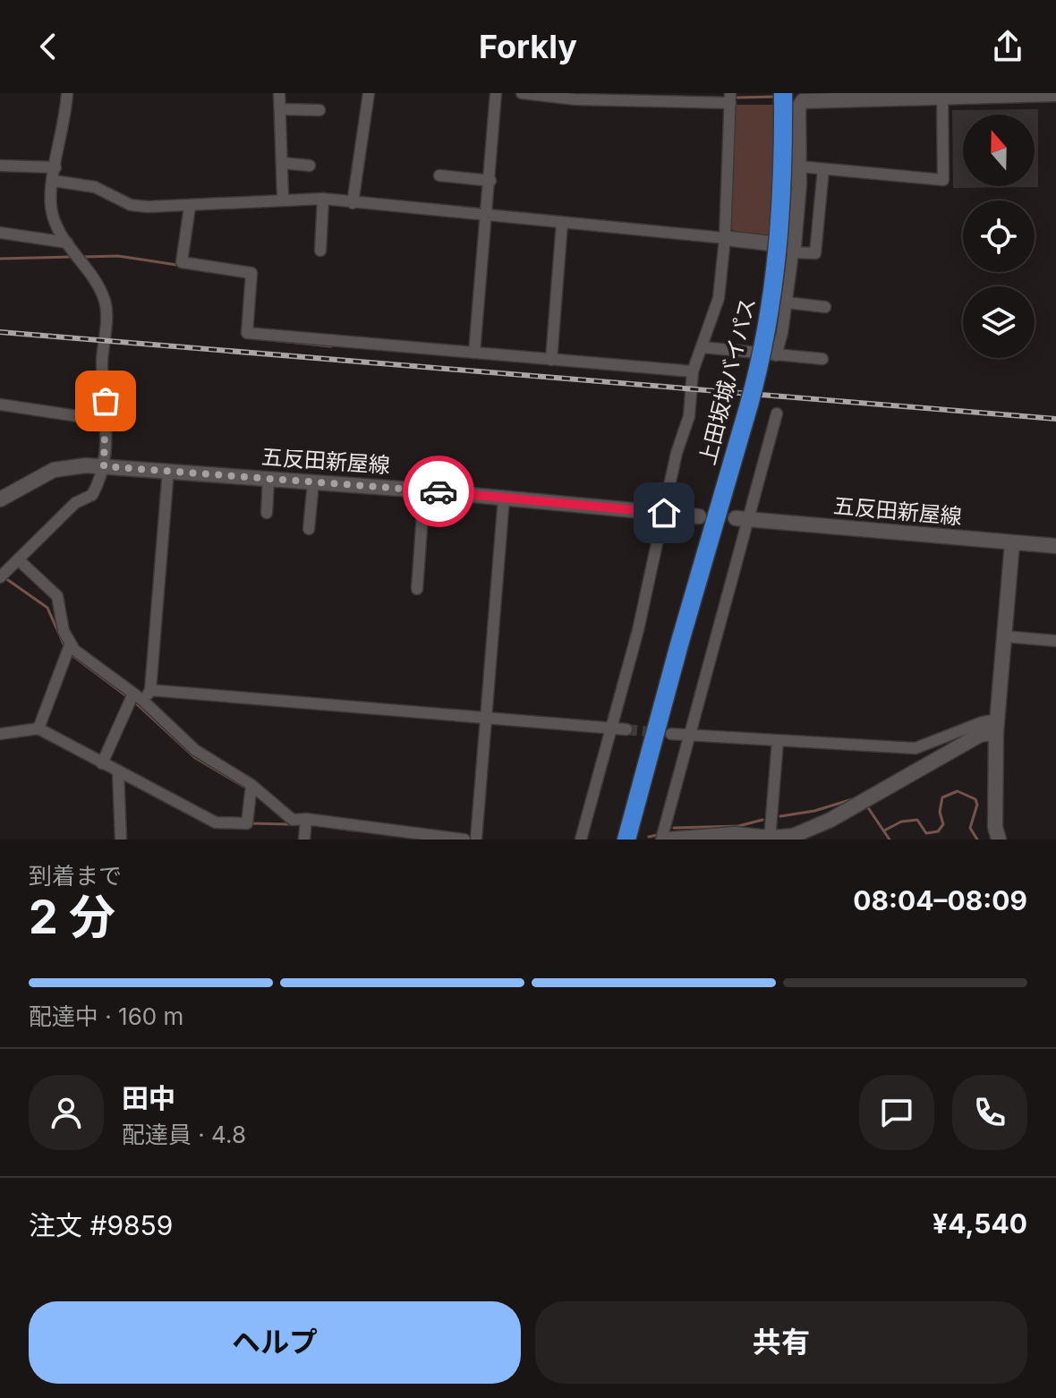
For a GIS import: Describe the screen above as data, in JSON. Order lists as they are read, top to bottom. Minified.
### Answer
{"streets":{"highway":["上田坂城バイパス"],"street":["五反田新屋線"]},"north":"top","page":{"header":"Forkly","heading":["2 分","到着まで","08:04–08:09"],"panel":["田中","配達員 · 4.8","注文 #9859","¥4,540"],"bar":"配達中 · 160 m","buttons":["ヘルプ","共有"]}}
